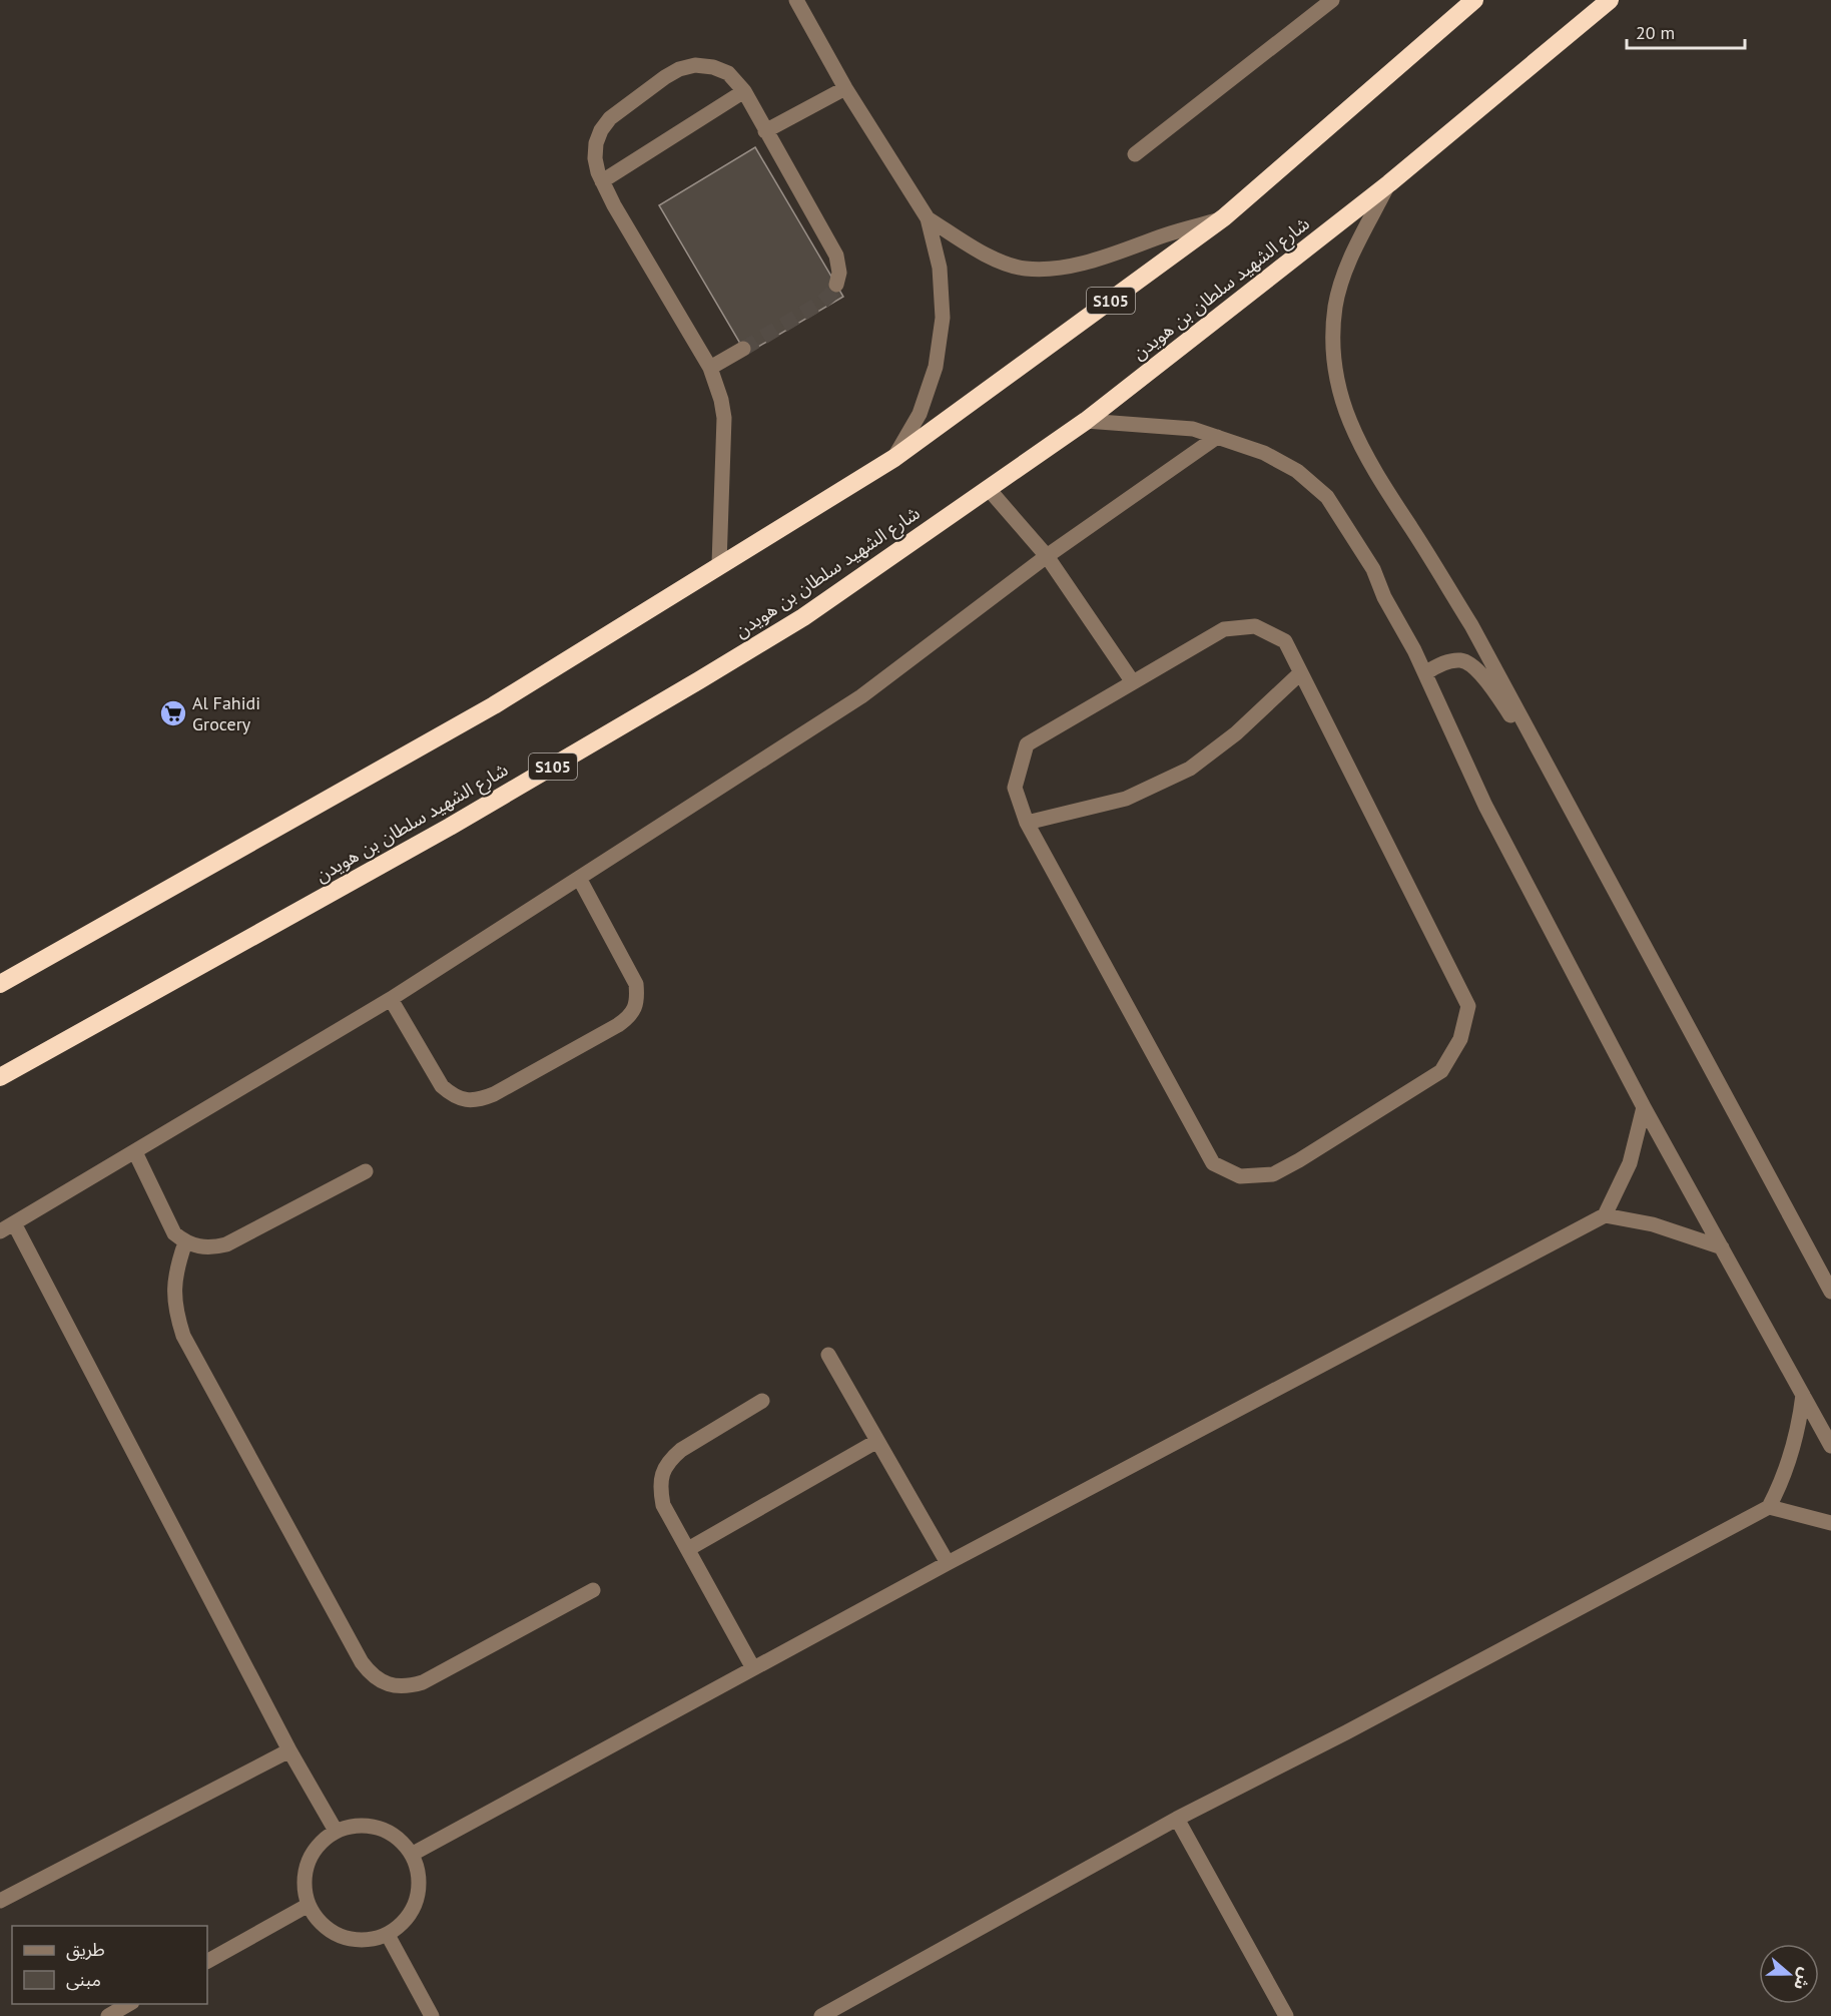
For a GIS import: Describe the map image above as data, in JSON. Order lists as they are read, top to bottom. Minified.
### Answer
{"streets":{"highway":["شارع الشهيد سلطان بن هويدن","S105"]},"places":{"supermarket":["Al Fahidi Grocery"]},"legend":["طريق","مبنى"],"scale_bar":"20 m","north":"right"}
